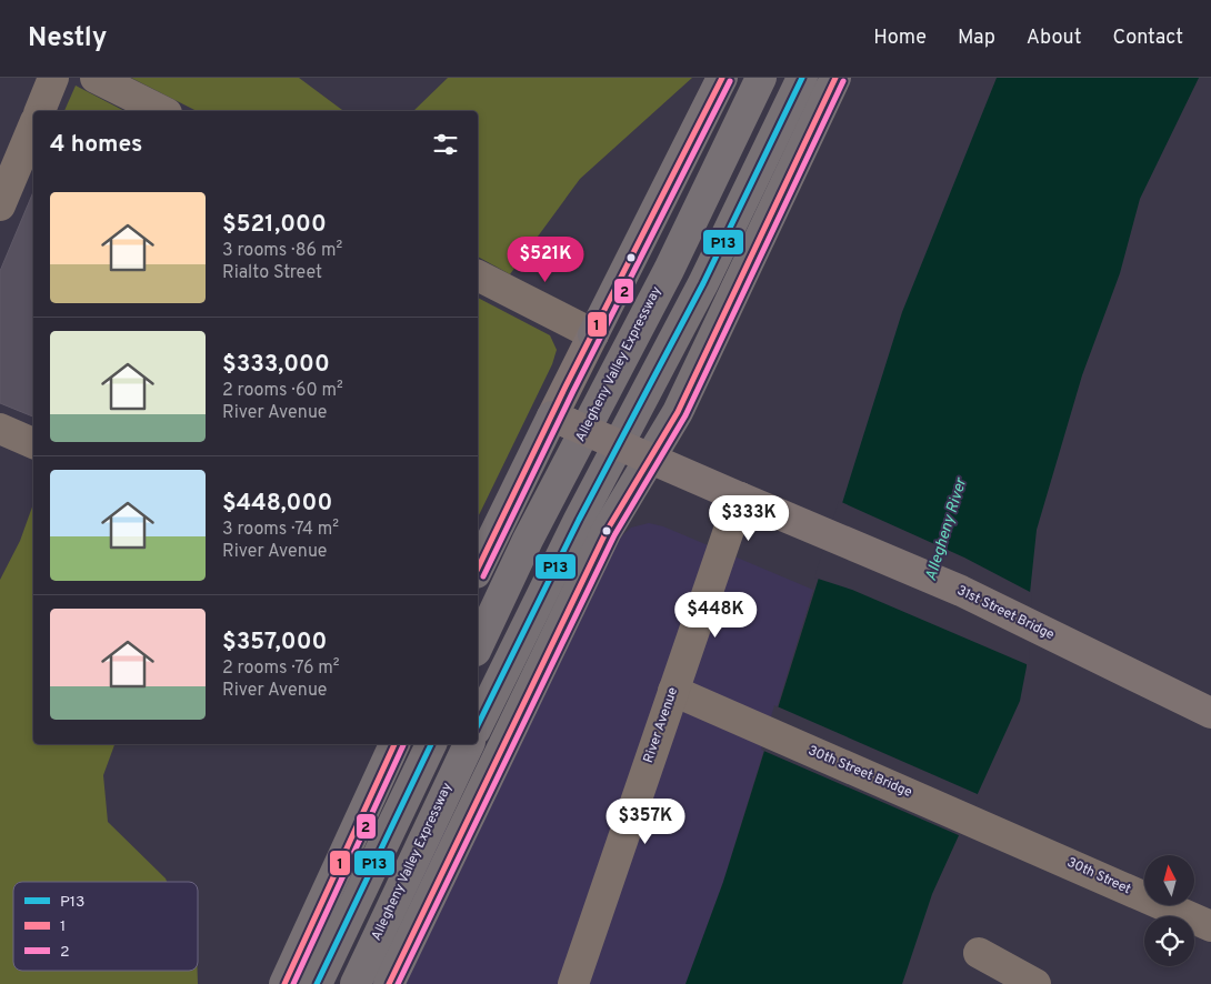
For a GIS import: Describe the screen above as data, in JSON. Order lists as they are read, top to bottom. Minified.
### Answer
{"streets":{"highway":["Allegheny Valley Expressway"],"main road":["31st Street Bridge"],"street":["River Avenue","30th Street Bridge","30th Street"]},"crossings":[["31st Street Bridge","River Avenue"],["River Avenue","30th Street Bridge"],["30th Street Bridge","30th Street"]],"water":["Allegheny River"],"lines":["transit line P13","transit line 1","transit line 2"],"legend":["P13","1","2"],"north":"top","page":{"header":"Nestly","nav":["Home","Map","About","Contact"],"heading":"4 homes","list":[{"name":"$521,000","note":"3 rooms · 86 m² · Rialto Street"},{"name":"$333,000","note":"2 rooms · 60 m² · River Avenue"},{"name":"$448,000","note":"3 rooms · 74 m² · River Avenue"},{"name":"$357,000","note":"2 rooms · 76 m² · River Avenue"}],"price":["$521K","$333K","$448K","$357K"]}}
